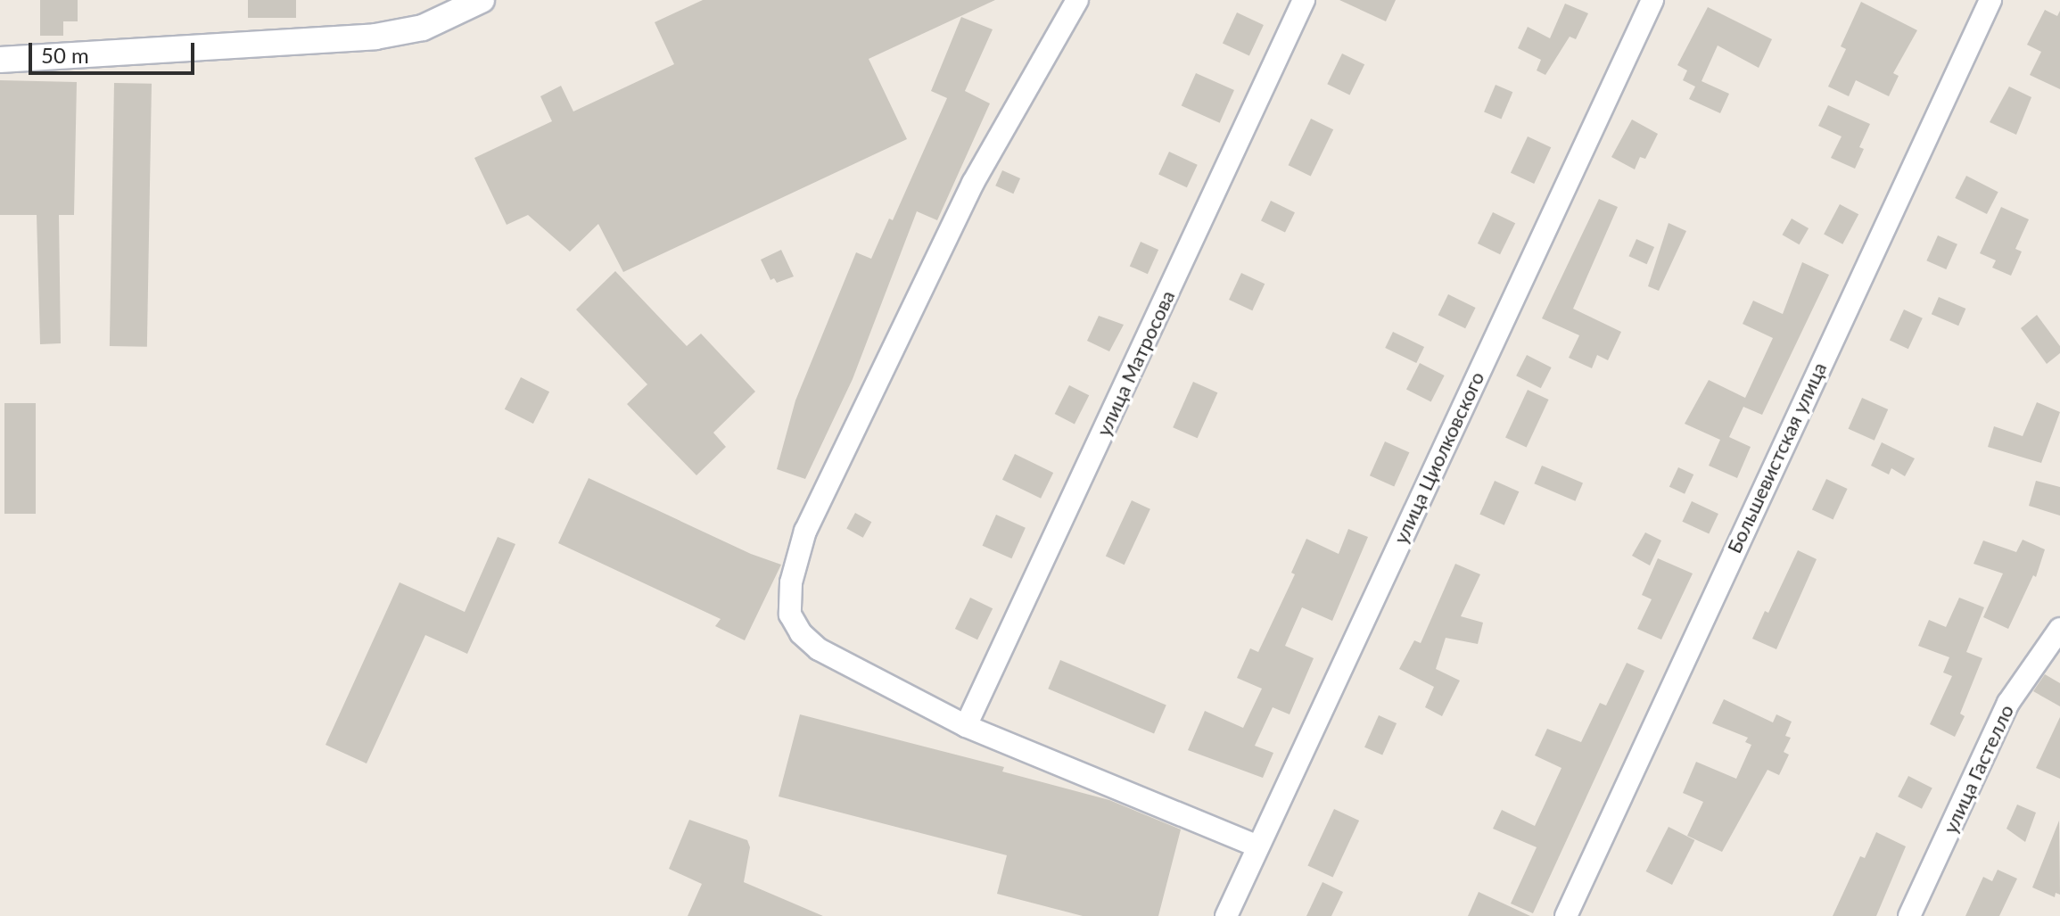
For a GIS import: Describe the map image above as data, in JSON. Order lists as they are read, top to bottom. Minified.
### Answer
{"streets":{"street":["улица Матросова","улица Циолковского","Большевистская улица","улица Гастелло"]},"scale_bar":"50 m"}
